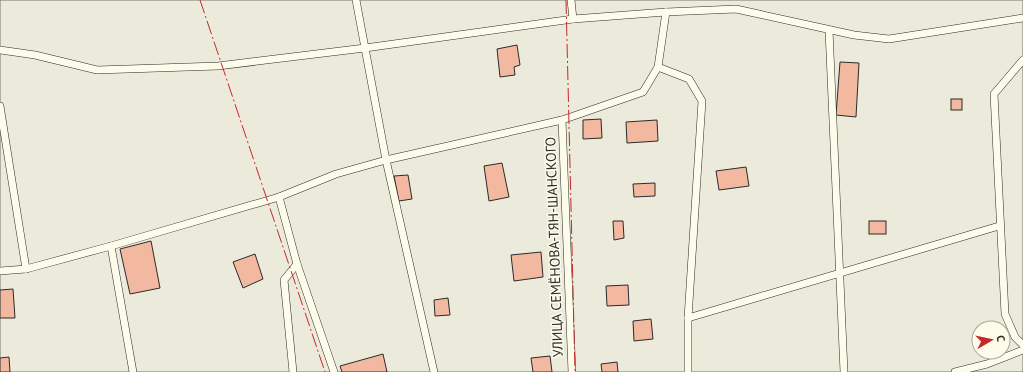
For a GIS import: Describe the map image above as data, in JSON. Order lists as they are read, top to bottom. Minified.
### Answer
{"streets":{"lane":["УЛИЦА СЕМЁНОВА-ТЯН-ШАНСКОГО"]},"north":"right"}
